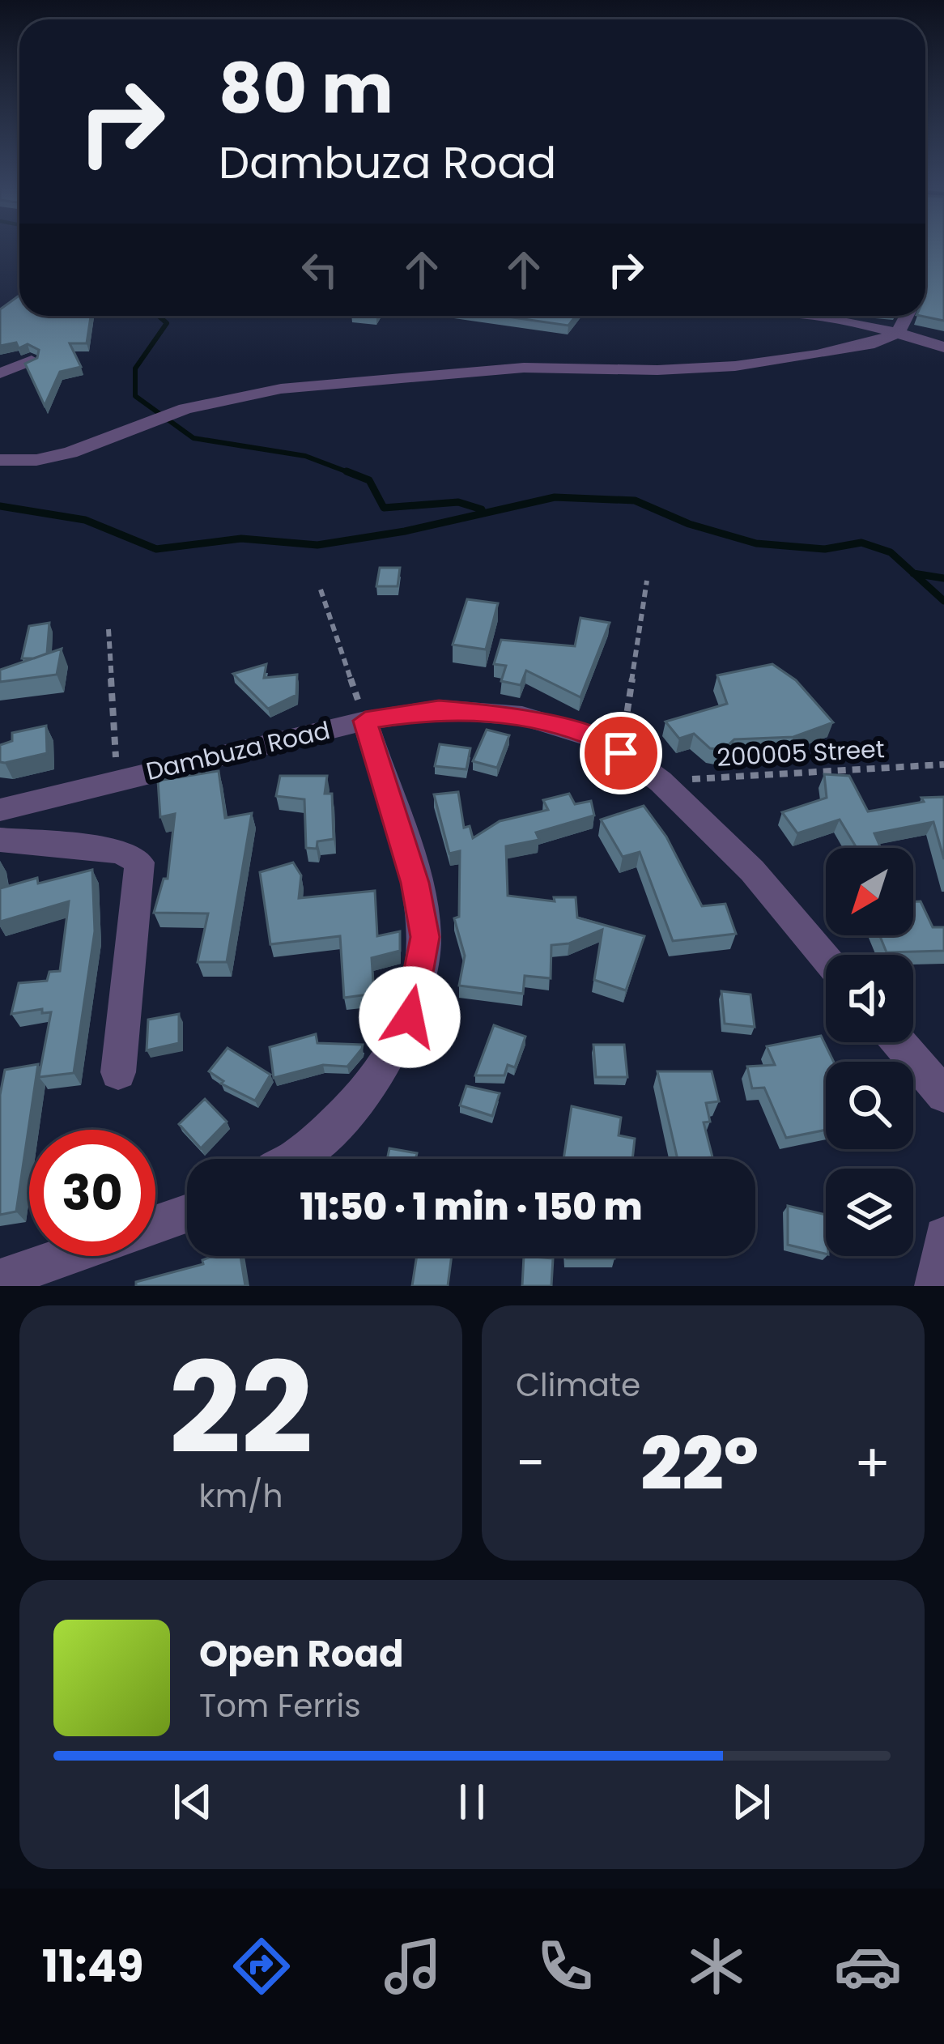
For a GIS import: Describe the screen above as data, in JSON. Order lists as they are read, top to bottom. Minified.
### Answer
{"streets":{"street":["Dambuza Road"],"path":["200005 Street"]},"crossings":[["Dambuza Road","200005 Street"]],"north":"bottom left","page":{"turn":["80 m","Dambuza Road"],"limit":"30","trip":"11:50 · 1 min · 150 m","tile":[["22","km/h"],"Climate"],"heat":["−","22°","+"],"song":["Open Road","Tom Ferris"],"tabs":"11:49"}}
